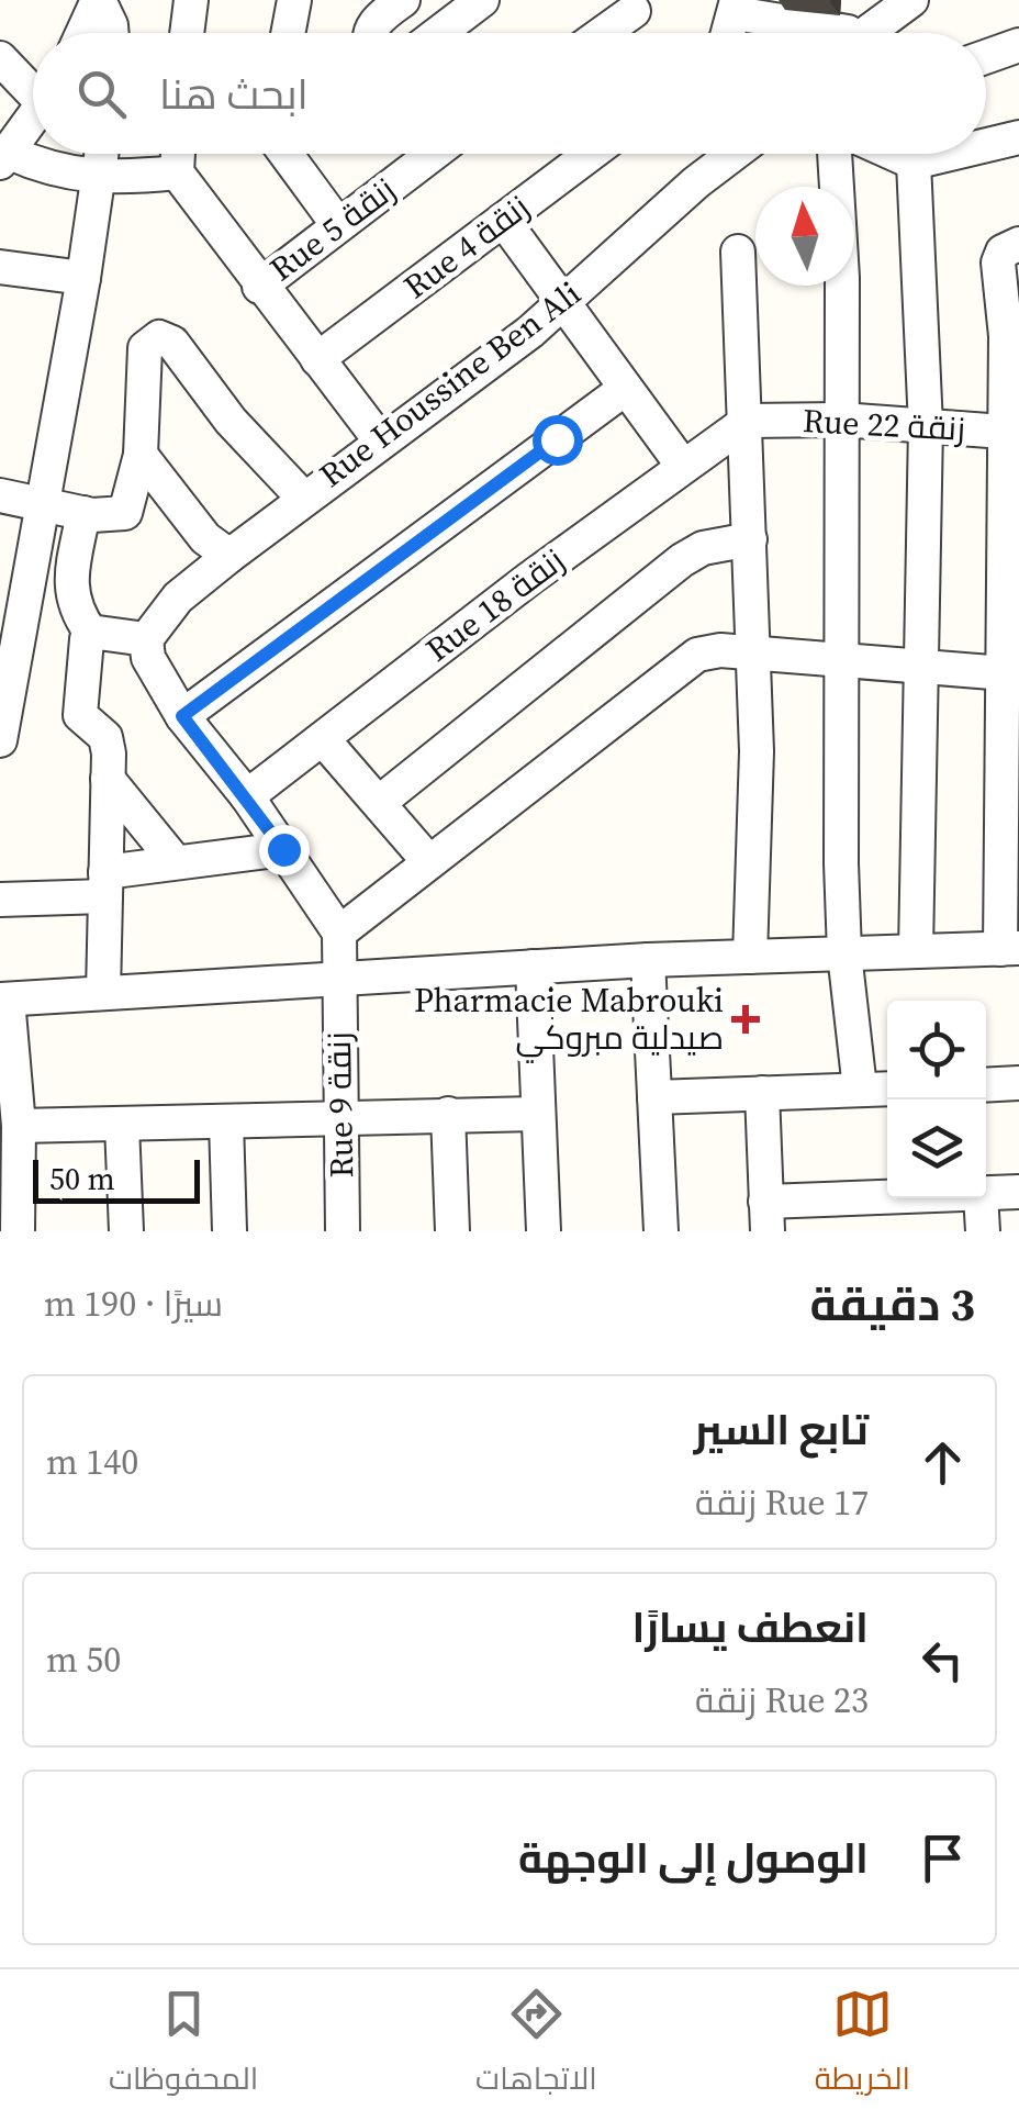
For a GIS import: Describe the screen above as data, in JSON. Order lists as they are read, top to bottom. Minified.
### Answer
{"streets":{"street":["Rue 5 زنقة","Rue 4 زنقة","Rue Houssine Ben Ali","Rue 22 زنقة","Rue 18 زنقة","Rue 9 زنقة"]},"crossings":[["Rue 22 زنقة","Rue 18 زنقة"]],"places":{"health":["Pharmacie Mabrouki صيدلية مبروكي"]},"scale_bar":"50 m","north":"top","page":{"search":"ابحث هنا","scale":"50 m","heading":["3 دقيقة","سيرًا · 190 m"],"list":[["تابع السير","Rue 17 زنقة","140 m"],["انعطف يسارًا","Rue 23 زنقة","50 m"],"الوصول إلى الوجهة"],"nav":["الخريطة","الاتجاهات","المحفوظات"]}}
